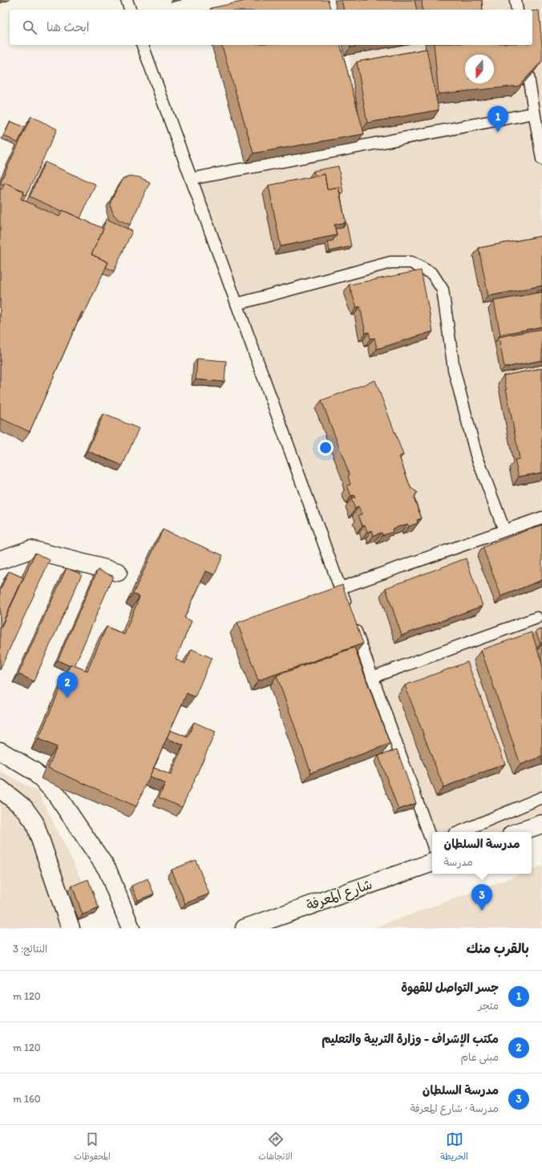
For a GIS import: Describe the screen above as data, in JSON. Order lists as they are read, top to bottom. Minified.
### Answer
{"streets":{"street":["شارع المعرفة"]},"north":"bottom","page":{"search":"ابحث هنا","pins":["1","2","3"],"popup":["مدرسة السلطان","مدرسة"],"heading":["بالقرب منك","النتائج: 3"],"list":[{"mark":"1","name":"جسر التواصل للقهوة","note":"متجر","value":"120 m"},{"mark":"2","name":"مكتب الإشراف - وزارة التربية والتعليم","note":"مبنى عام","value":"120 m"},{"mark":"3","name":"مدرسة السلطان","note":"مدرسة · شارع المعرفة","value":"160 m"}],"nav":["الخريطة","الاتجاهات","المحفوظات"]}}
